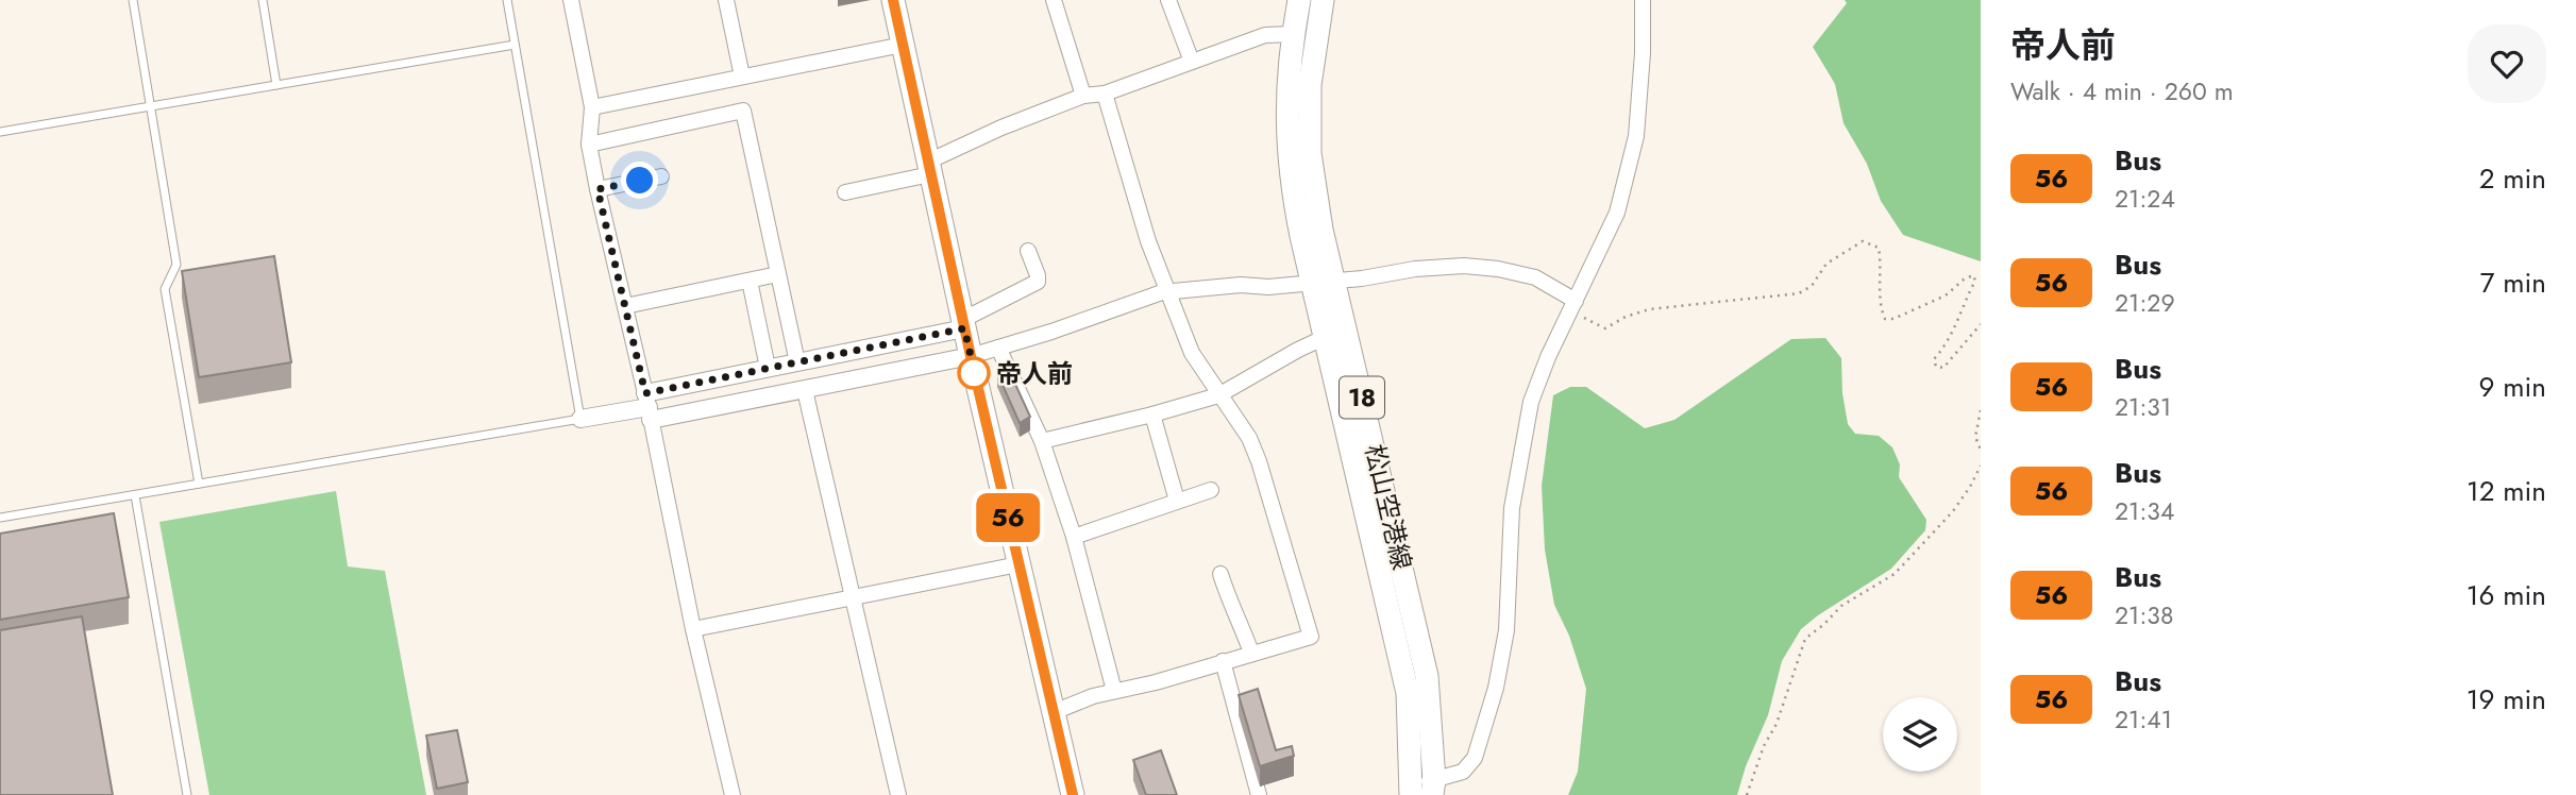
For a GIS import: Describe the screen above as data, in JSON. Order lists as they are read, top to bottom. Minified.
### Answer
{"streets":{"main road":["18","松山空港線"]},"places":["帝人前"],"lines":["bus line 56"],"page":{"on_map":"56","heading":["帝人前","Walk · 4 min · 260 m"],"list":[{"mark":"56","name":"Bus","note":"21:24","value":"2 min"},{"mark":"56","name":"Bus","note":"21:29","value":"7 min"},{"mark":"56","name":"Bus","note":"21:31","value":"9 min"},{"mark":"56","name":"Bus","note":"21:34","value":"12 min"},{"mark":"56","name":"Bus","note":"21:38","value":"16 min"},{"mark":"56","name":"Bus","note":"21:41","value":"19 min"}]}}
